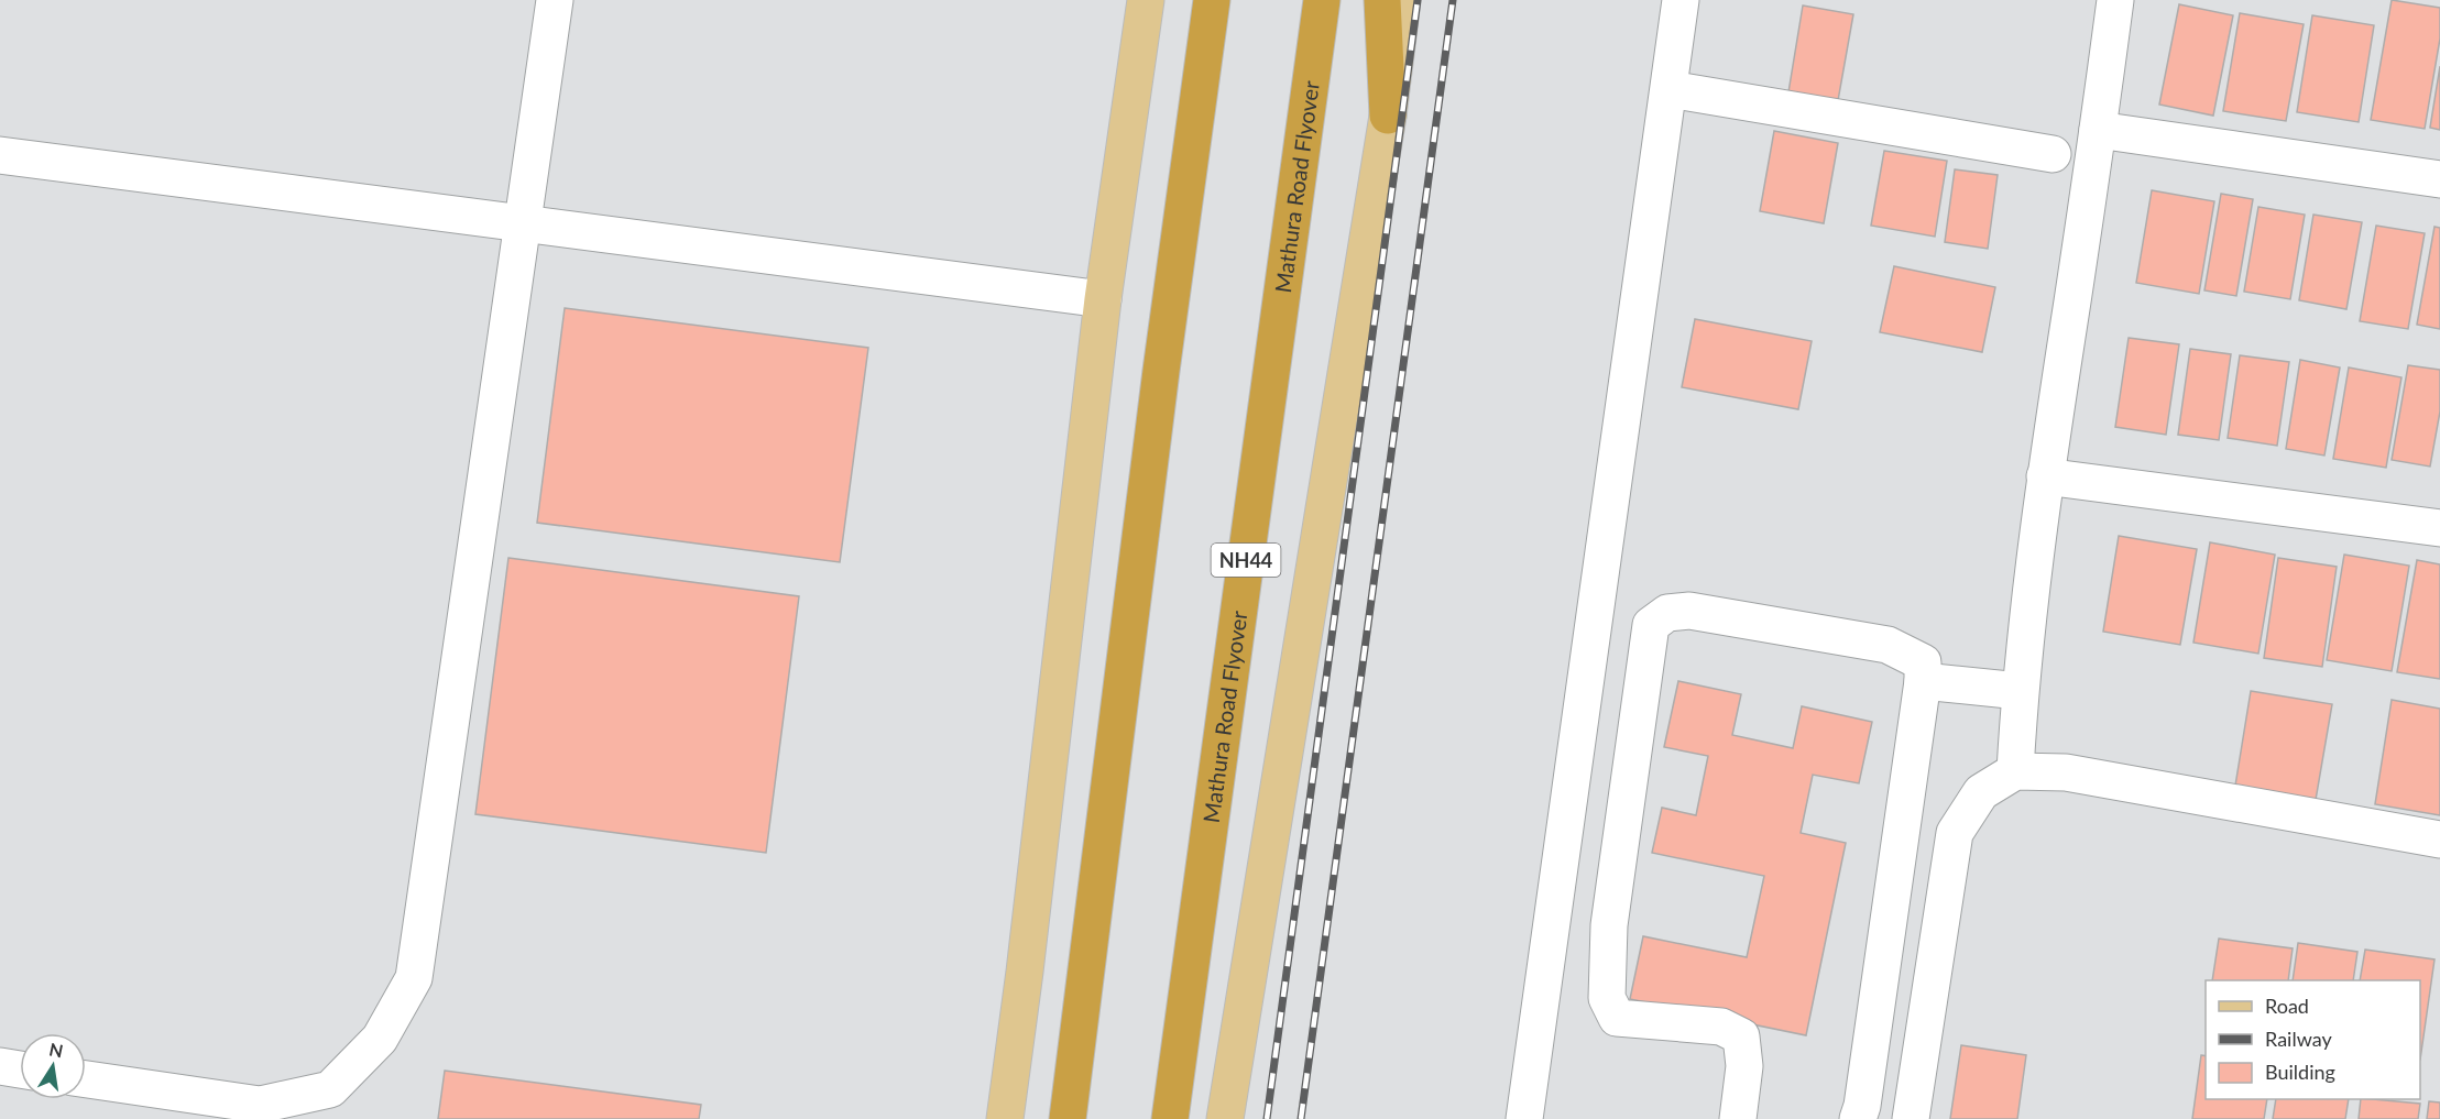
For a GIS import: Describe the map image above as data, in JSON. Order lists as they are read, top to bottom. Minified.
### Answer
{"streets":{"highway":["Mathura Road Flyover","NH44"]},"legend":["Road","Railway","Building"],"north":"top"}
